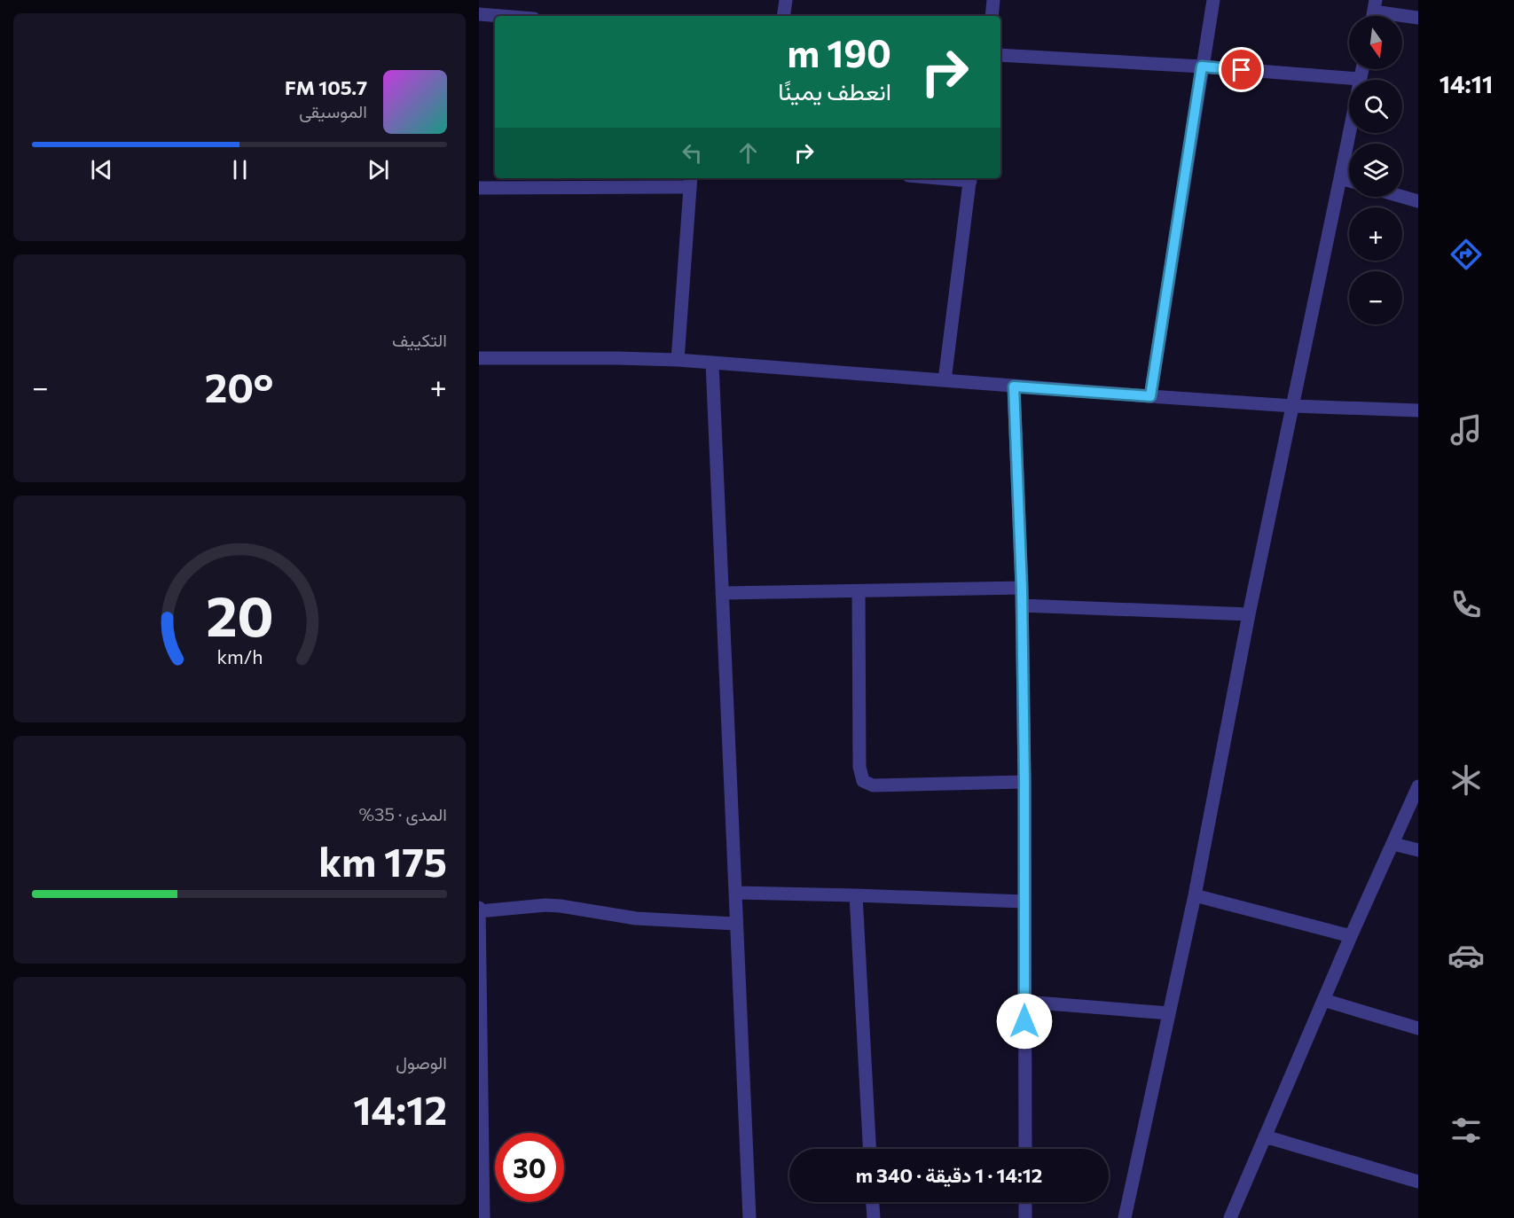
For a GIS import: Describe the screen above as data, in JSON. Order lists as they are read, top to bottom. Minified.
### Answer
{"north":"bottom","page":{"tabs":"14:11","map_buttons":["+","−"],"turn":["190 m","انعطف يمينًا"],"song":["105.7 FM","الموسيقى"],"tile":["التكييف",["المدى · 35%","175 km"],["الوصول","14:12"]],"heat":["−","20°","+"],"limit":"30","trip":"14:12 · 1 دقيقة · 340 m","gauge":["20","km/h"]}}
